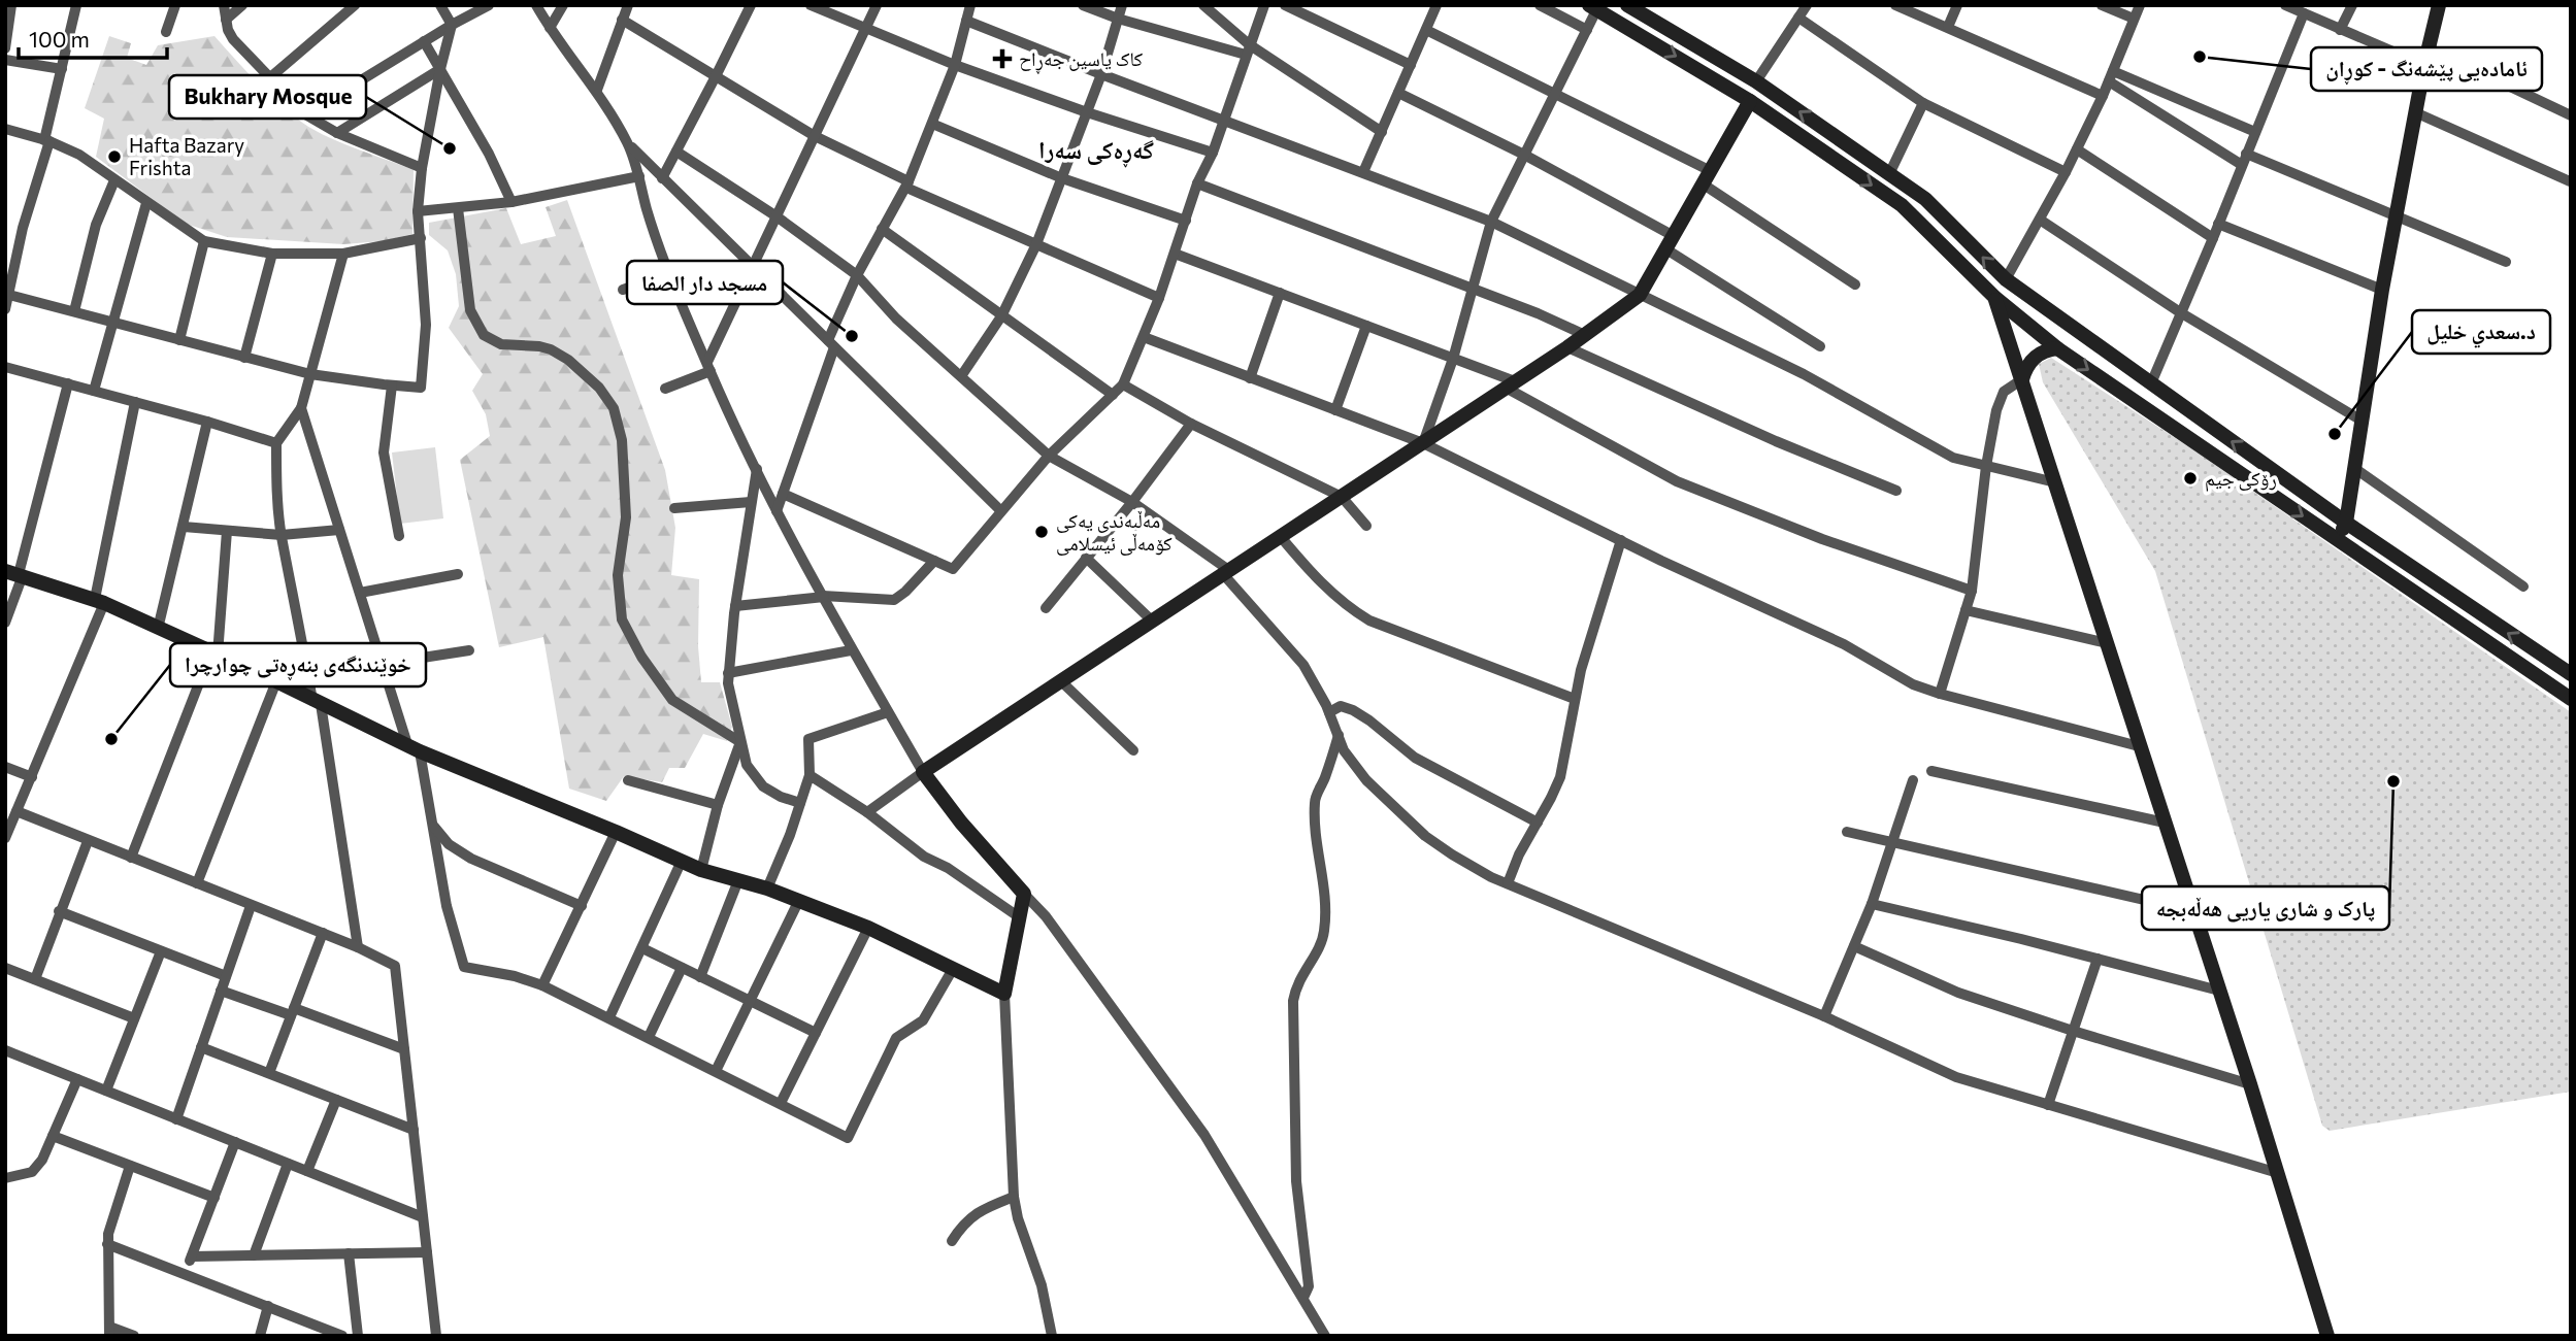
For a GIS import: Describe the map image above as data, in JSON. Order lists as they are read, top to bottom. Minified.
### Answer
{"districts":["گەڕەکی سەرا"],"places":{"other":["ئامادەیی پێشەنگ - کوڕان","Bukhary Mosque","Hafta Bazary Frishta","مسجد دار الصفا","د.سعدي خليل","رۆکی جیم","مەڵبەندی یەکی کۆمەڵی ئیسلامی","خوێندنگەی بنەڕەتی چوارچرا","پارک و شاری یاریی ھەڵەبجە"],"health":["کاک یاسین جەڕاح"]},"scale_bar":"100 m"}
